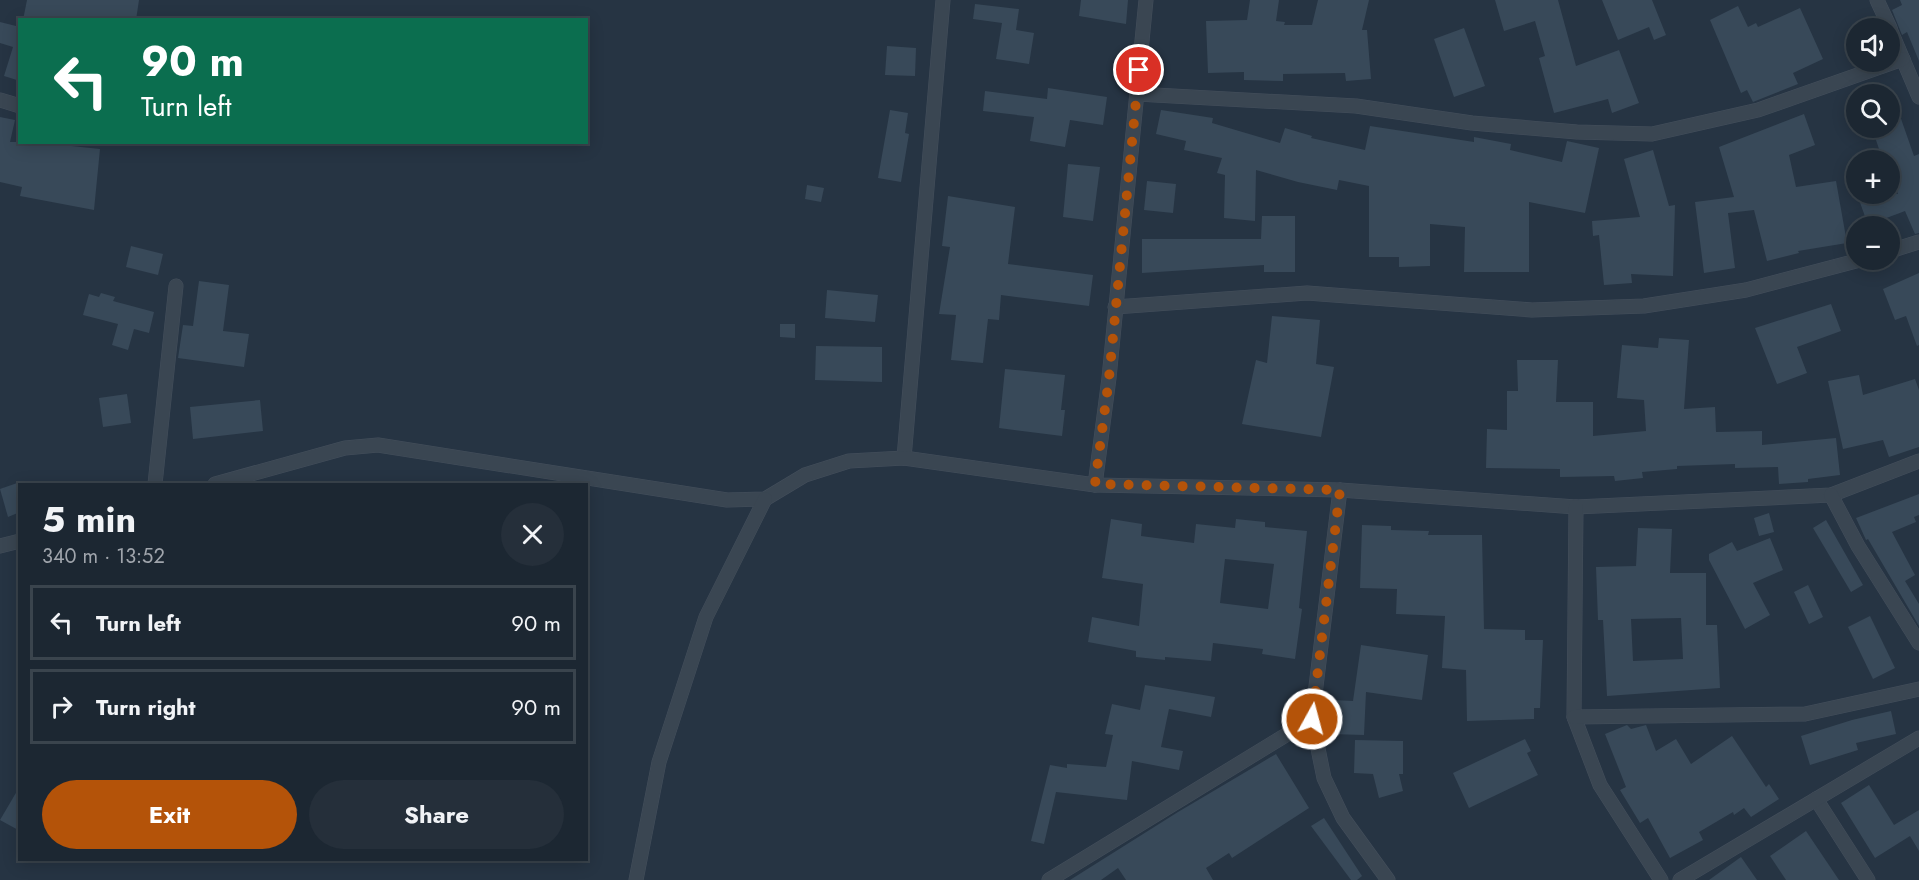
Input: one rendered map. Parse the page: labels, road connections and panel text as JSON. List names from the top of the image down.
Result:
{
  "page": {
    "map_buttons": ["+", "−"],
    "turn": ["90 m", "Turn left"],
    "heading": ["5 min", "340 m · 13:52"],
    "list": [
      {
        "name": "Turn left",
        "value": "90 m"
      },
      {
        "name": "Turn right",
        "value": "90 m"
      }
    ],
    "buttons": ["Exit", "Share"]
  }
}
